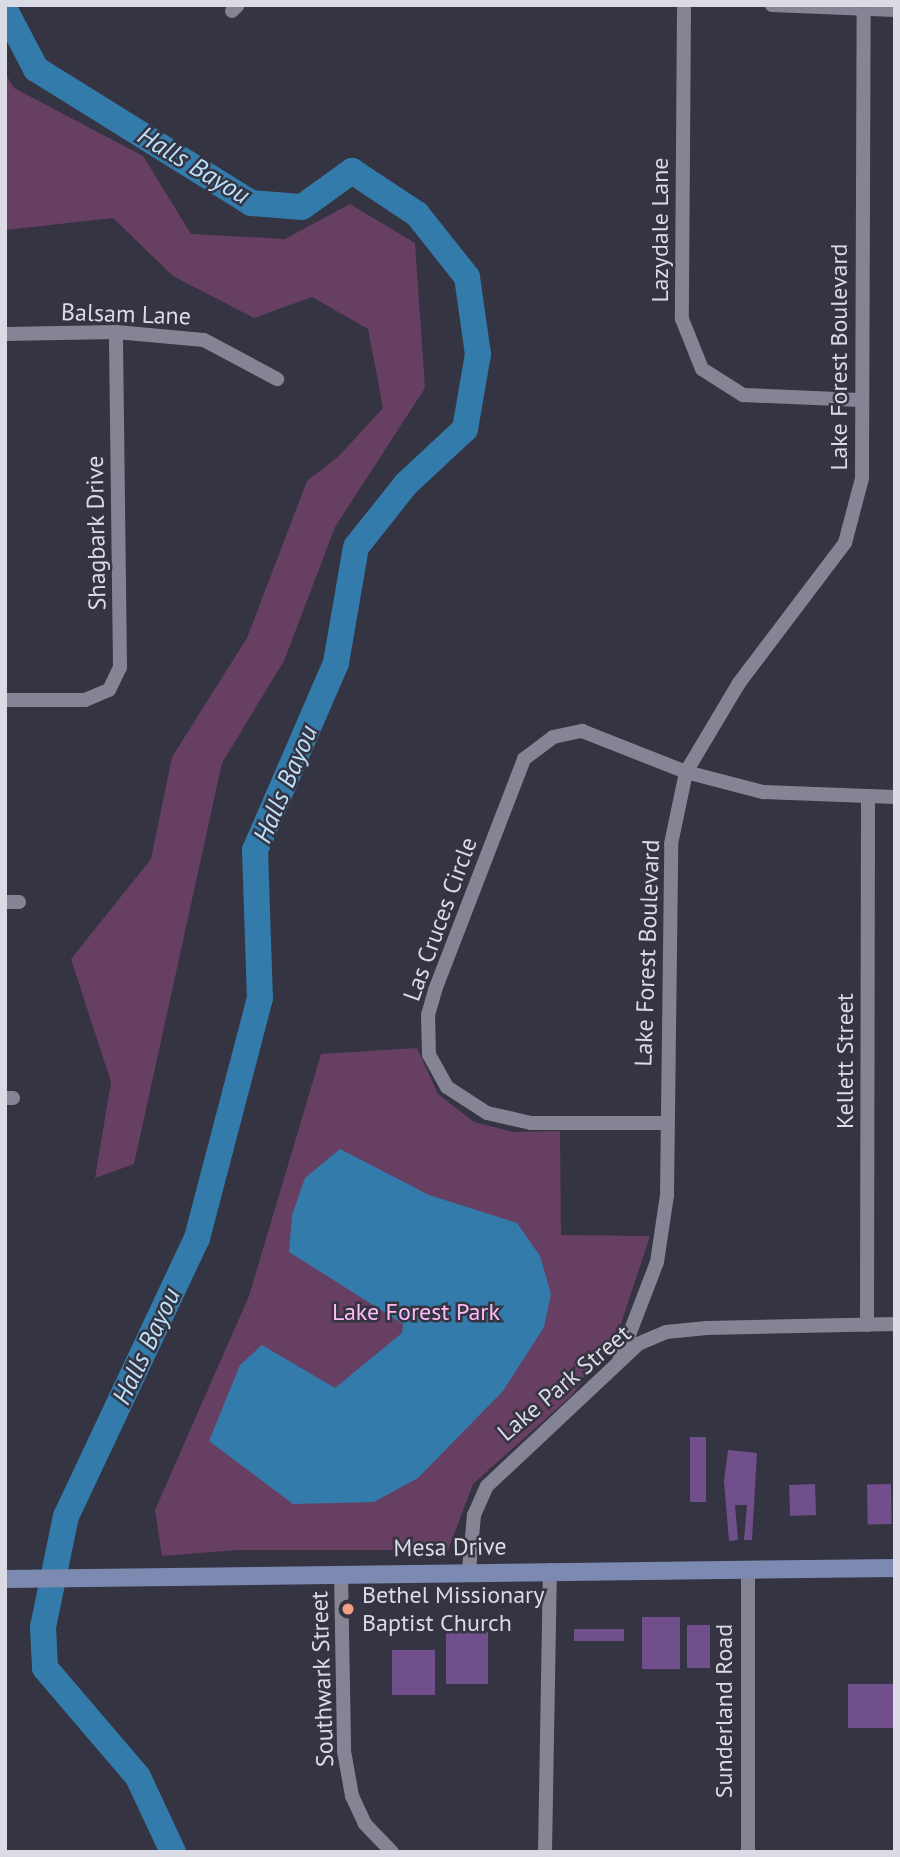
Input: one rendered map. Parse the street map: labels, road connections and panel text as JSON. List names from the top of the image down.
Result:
{
  "streets": {
    "main road": ["Mesa Drive"],
    "street": [
      "Lazydale Lane",
      "Balsam Lane",
      "Lake Forest Boulevard",
      "Shagbark Drive",
      "Las Cruces Circle",
      "Kellett Street",
      "Lake Park Street",
      "Southwark Street",
      "Sunderland Road"
    ]
  },
  "crossings": [
    ["Lazydale Lane", "Lake Forest Boulevard"],
    ["Balsam Lane", "Shagbark Drive"],
    ["Lake Forest Boulevard", "Las Cruces Circle"],
    ["Lake Forest Boulevard", "Lake Park Street"],
    ["Las Cruces Circle", "Kellett Street"],
    ["Kellett Street", "Lake Park Street"],
    ["Lake Park Street", "Mesa Drive"],
    ["Mesa Drive", "Southwark Street"],
    ["Mesa Drive", "Sunderland Road"]
  ],
  "water": ["Halls Bayou"],
  "parks": ["Lake Forest Park"],
  "places": ["Bethel Missionary Baptist Church"]
}
